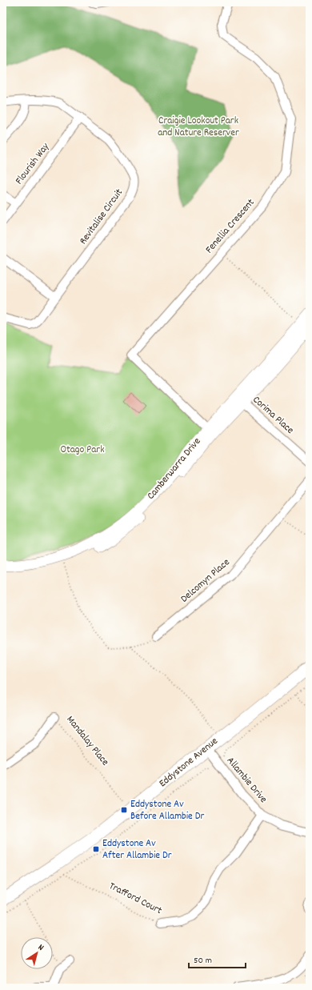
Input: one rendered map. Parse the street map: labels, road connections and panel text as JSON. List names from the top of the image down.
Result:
{
  "streets": {
    "main road": ["Eddystone Avenue"],
    "street": [
      "Flourish Way",
      "Revitalise Circuit",
      "Fenellia Crescent",
      "Corima Place",
      "Camberwarra Drive",
      "Delcomyn Place",
      "Mandalay Place",
      "Allambie Drive",
      "Trafford Court"
    ]
  },
  "crossings": [
    ["Flourish Way", "Revitalise Circuit"],
    ["Fenellia Crescent", "Camberwarra Drive"],
    ["Corima Place", "Camberwarra Drive"],
    ["Eddystone Avenue", "Allambie Drive"],
    ["Allambie Drive", "Trafford Court"]
  ],
  "parks": ["Craigie Lookout Park and Nature Reserver", "Otago Park"],
  "places": {
    "transit": ["Eddystone Av Before Allambie Dr", "Eddystone Av After Allambie Dr"]
  },
  "scale_bar": "50 m",
  "north": "top right"
}
